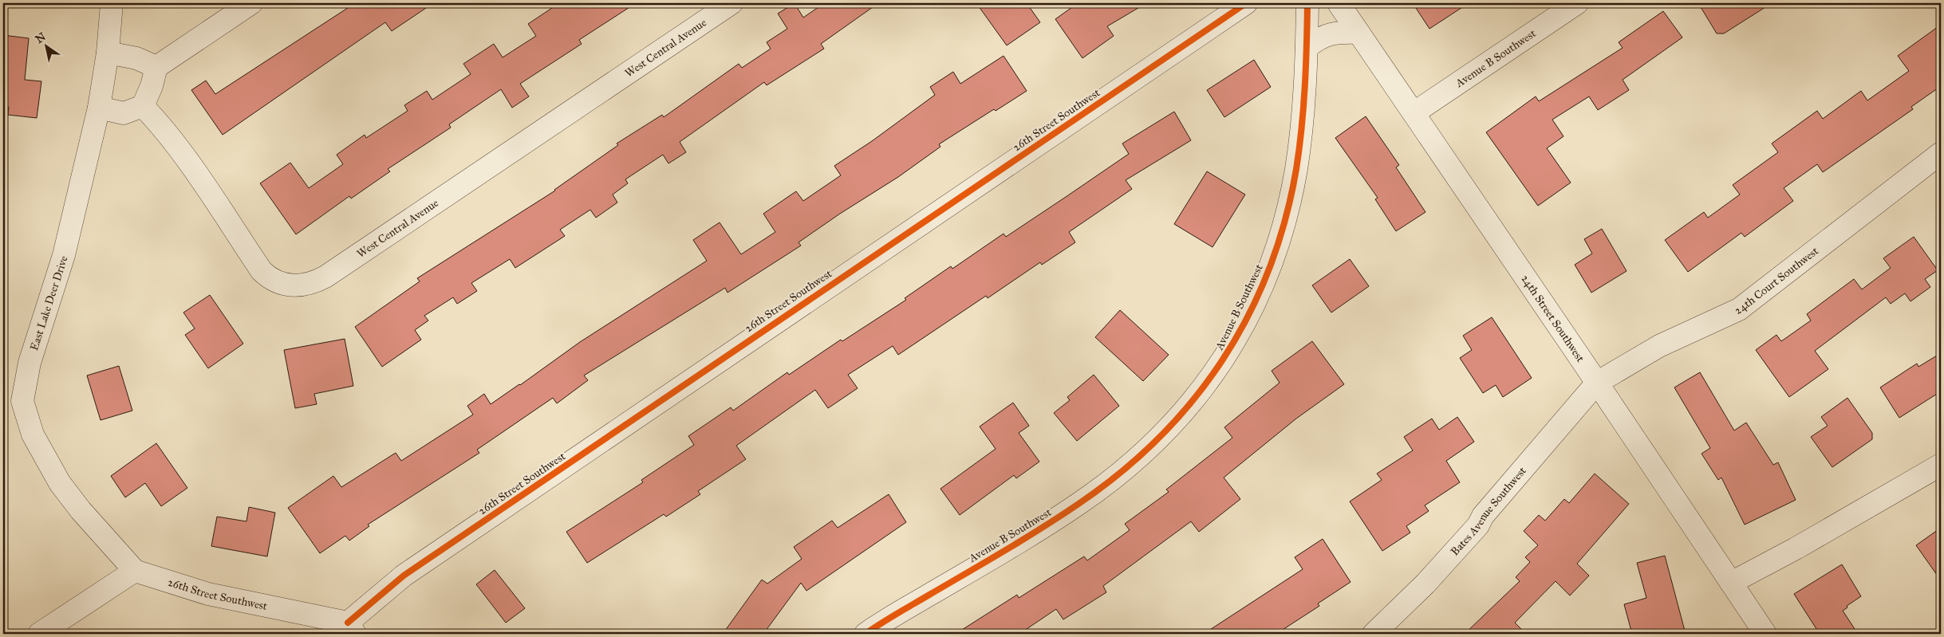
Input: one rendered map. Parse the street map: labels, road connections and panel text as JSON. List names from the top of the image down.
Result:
{
  "streets": {
    "street": [
      "West Central Avenue",
      "Avenue B Southwest",
      "26th Street Southwest",
      "24th Court Southwest",
      "East Lake Deer Drive",
      "24th Street Southwest",
      "Bates Avenue Southwest"
    ]
  },
  "crossings": [
    ["Avenue B Southwest", "24th Street Southwest"],
    ["26th Street Southwest", "East Lake Deer Drive"],
    ["24th Court Southwest", "24th Street Southwest"],
    ["24th Court Southwest", "Bates Avenue Southwest"],
    ["24th Street Southwest", "Bates Avenue Southwest"]
  ],
  "north": "top left"
}
